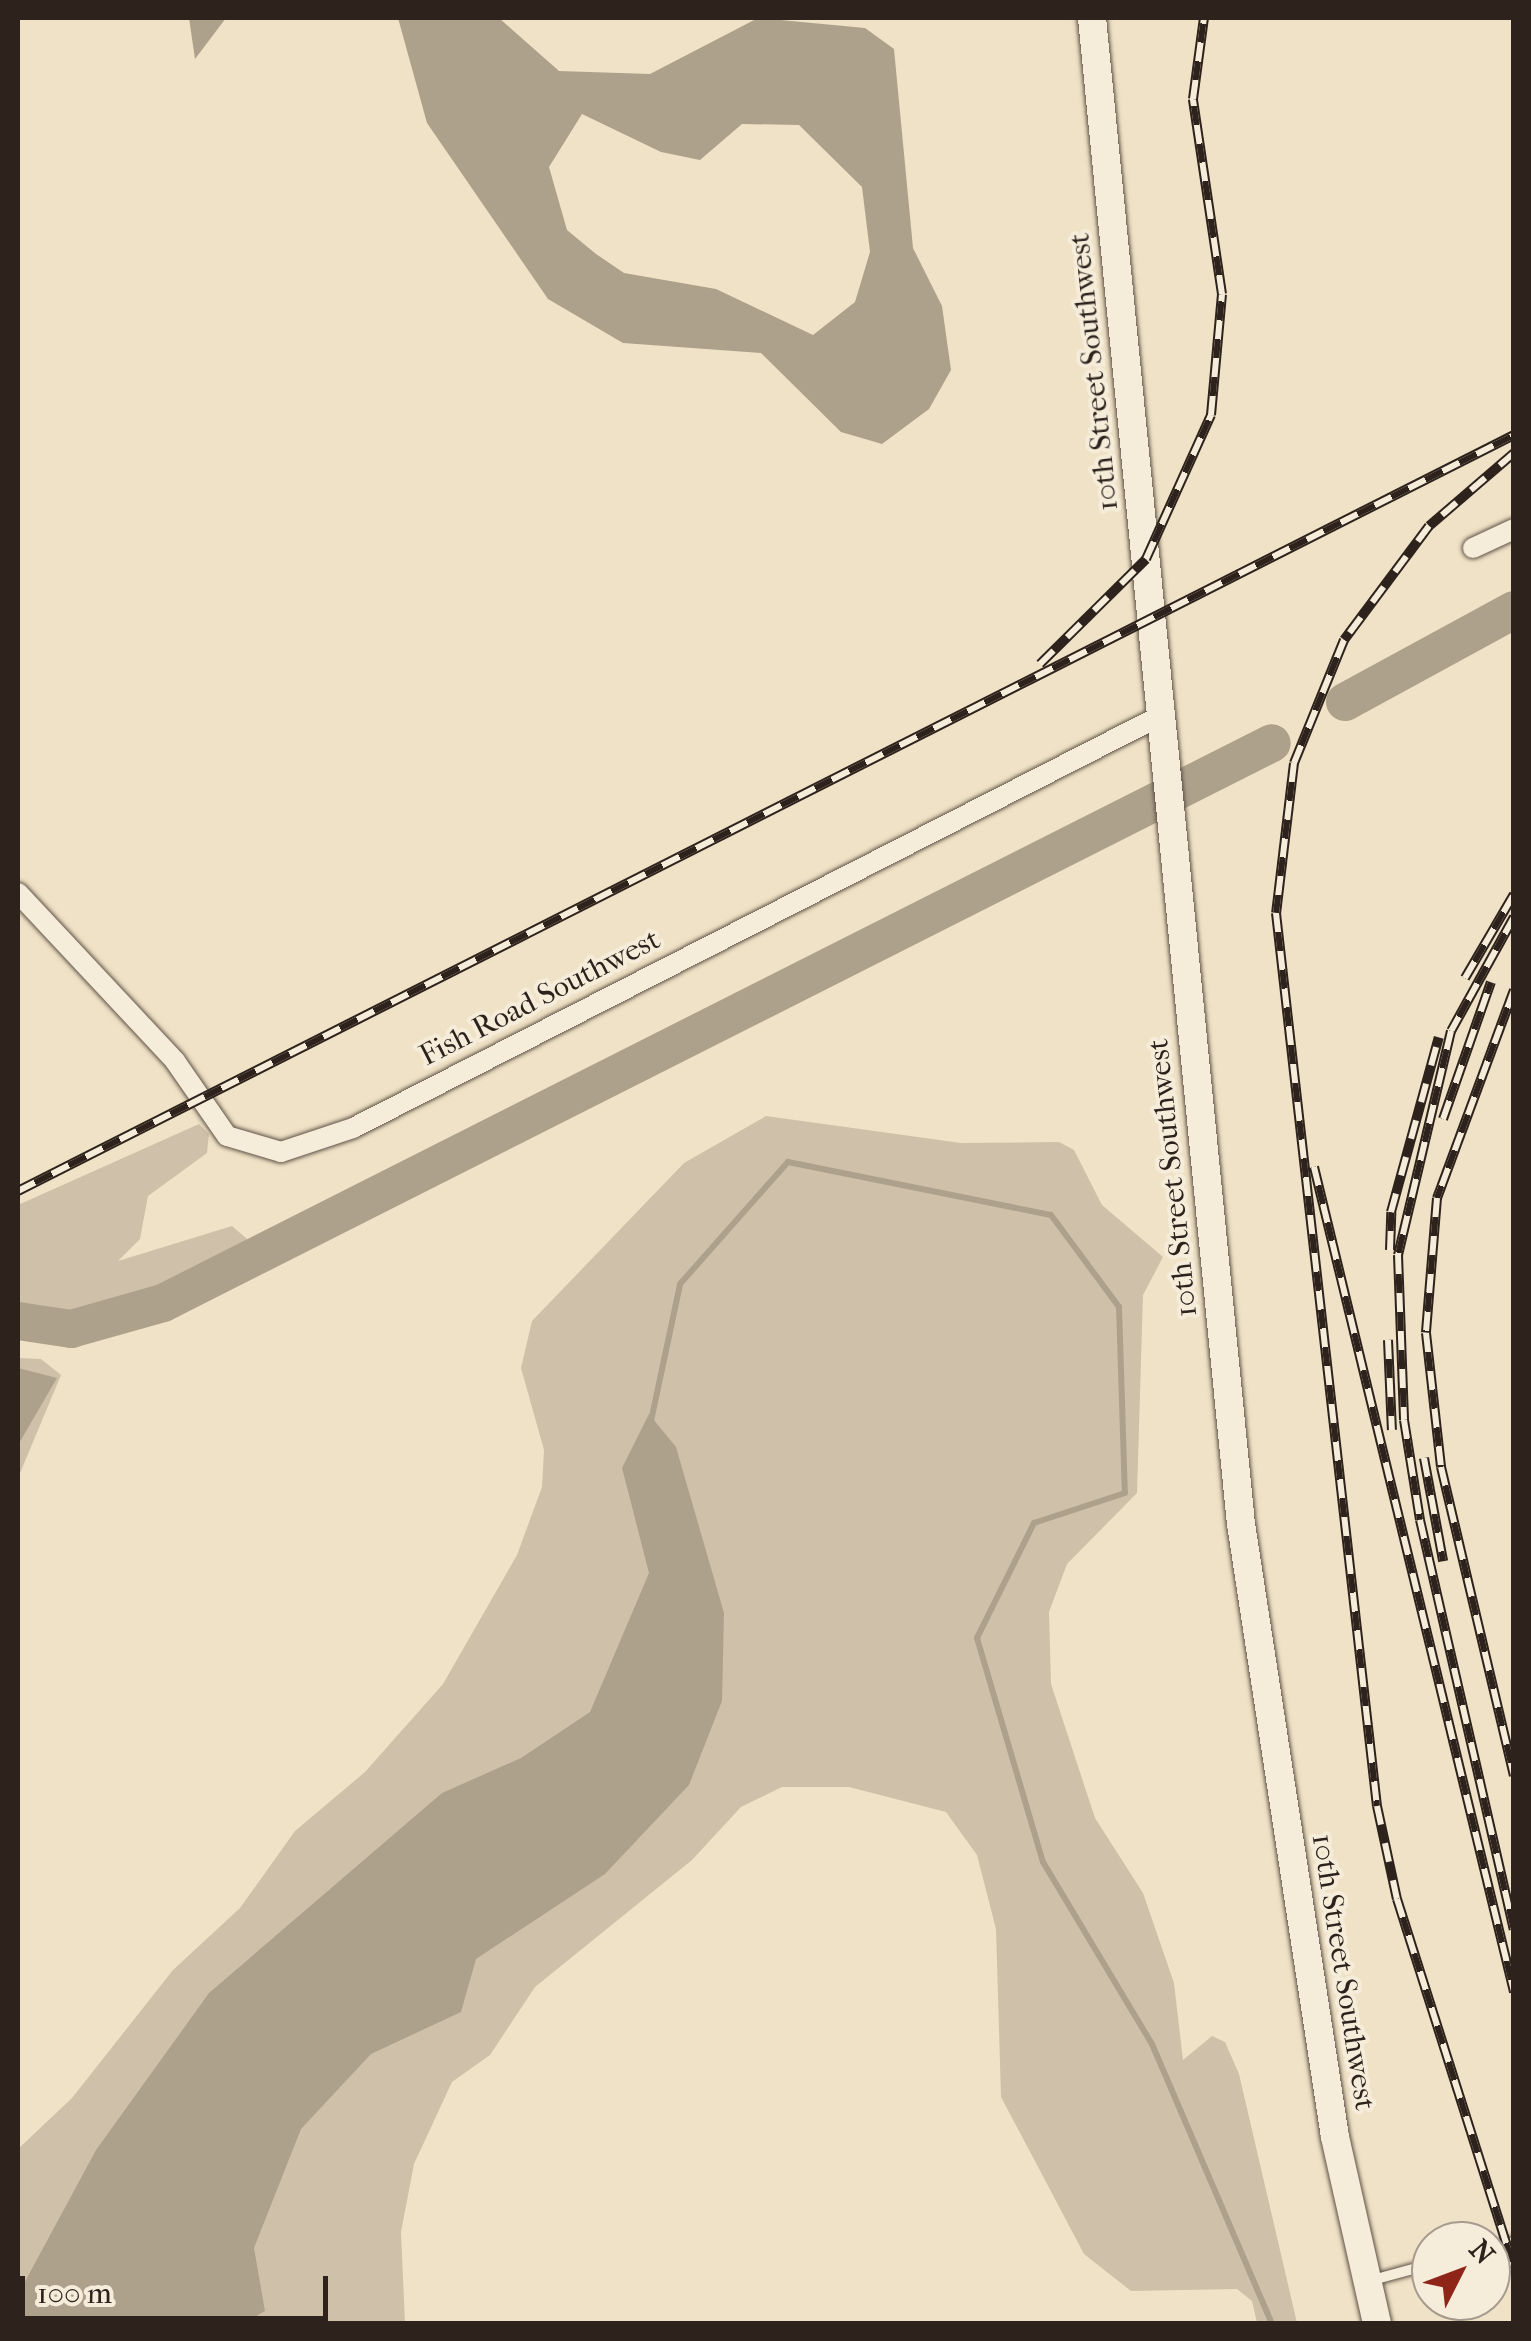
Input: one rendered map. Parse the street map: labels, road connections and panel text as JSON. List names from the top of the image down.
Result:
{
  "streets": {
    "main road": ["10th Street Southwest"],
    "street": ["Fish Road Southwest"]
  },
  "crossings": [
    ["10th Street Southwest", "Fish Road Southwest"]
  ],
  "scale_bar": "100 m",
  "north": "top right"
}
